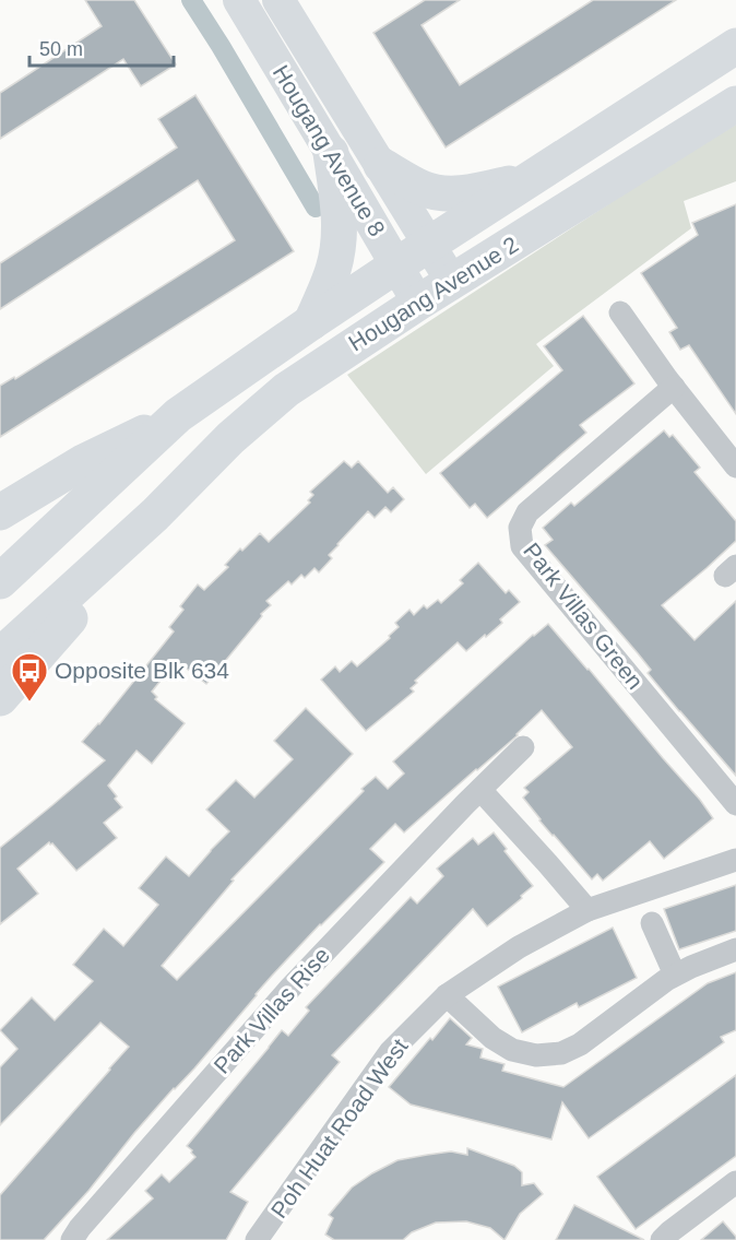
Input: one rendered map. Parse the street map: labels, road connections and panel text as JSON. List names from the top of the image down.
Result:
{
  "streets": {
    "highway": ["Hougang Avenue 2"],
    "main road": ["Hougang Avenue 8"],
    "street": ["Park Villas Green", "Park Villas Rise", "Poh Huat Road West"]
  },
  "crossings": [
    ["Hougang Avenue 8", "Hougang Avenue 2"]
  ],
  "places": {
    "bus stop": ["Opposite Blk 634"]
  },
  "scale_bar": "50 m"
}
